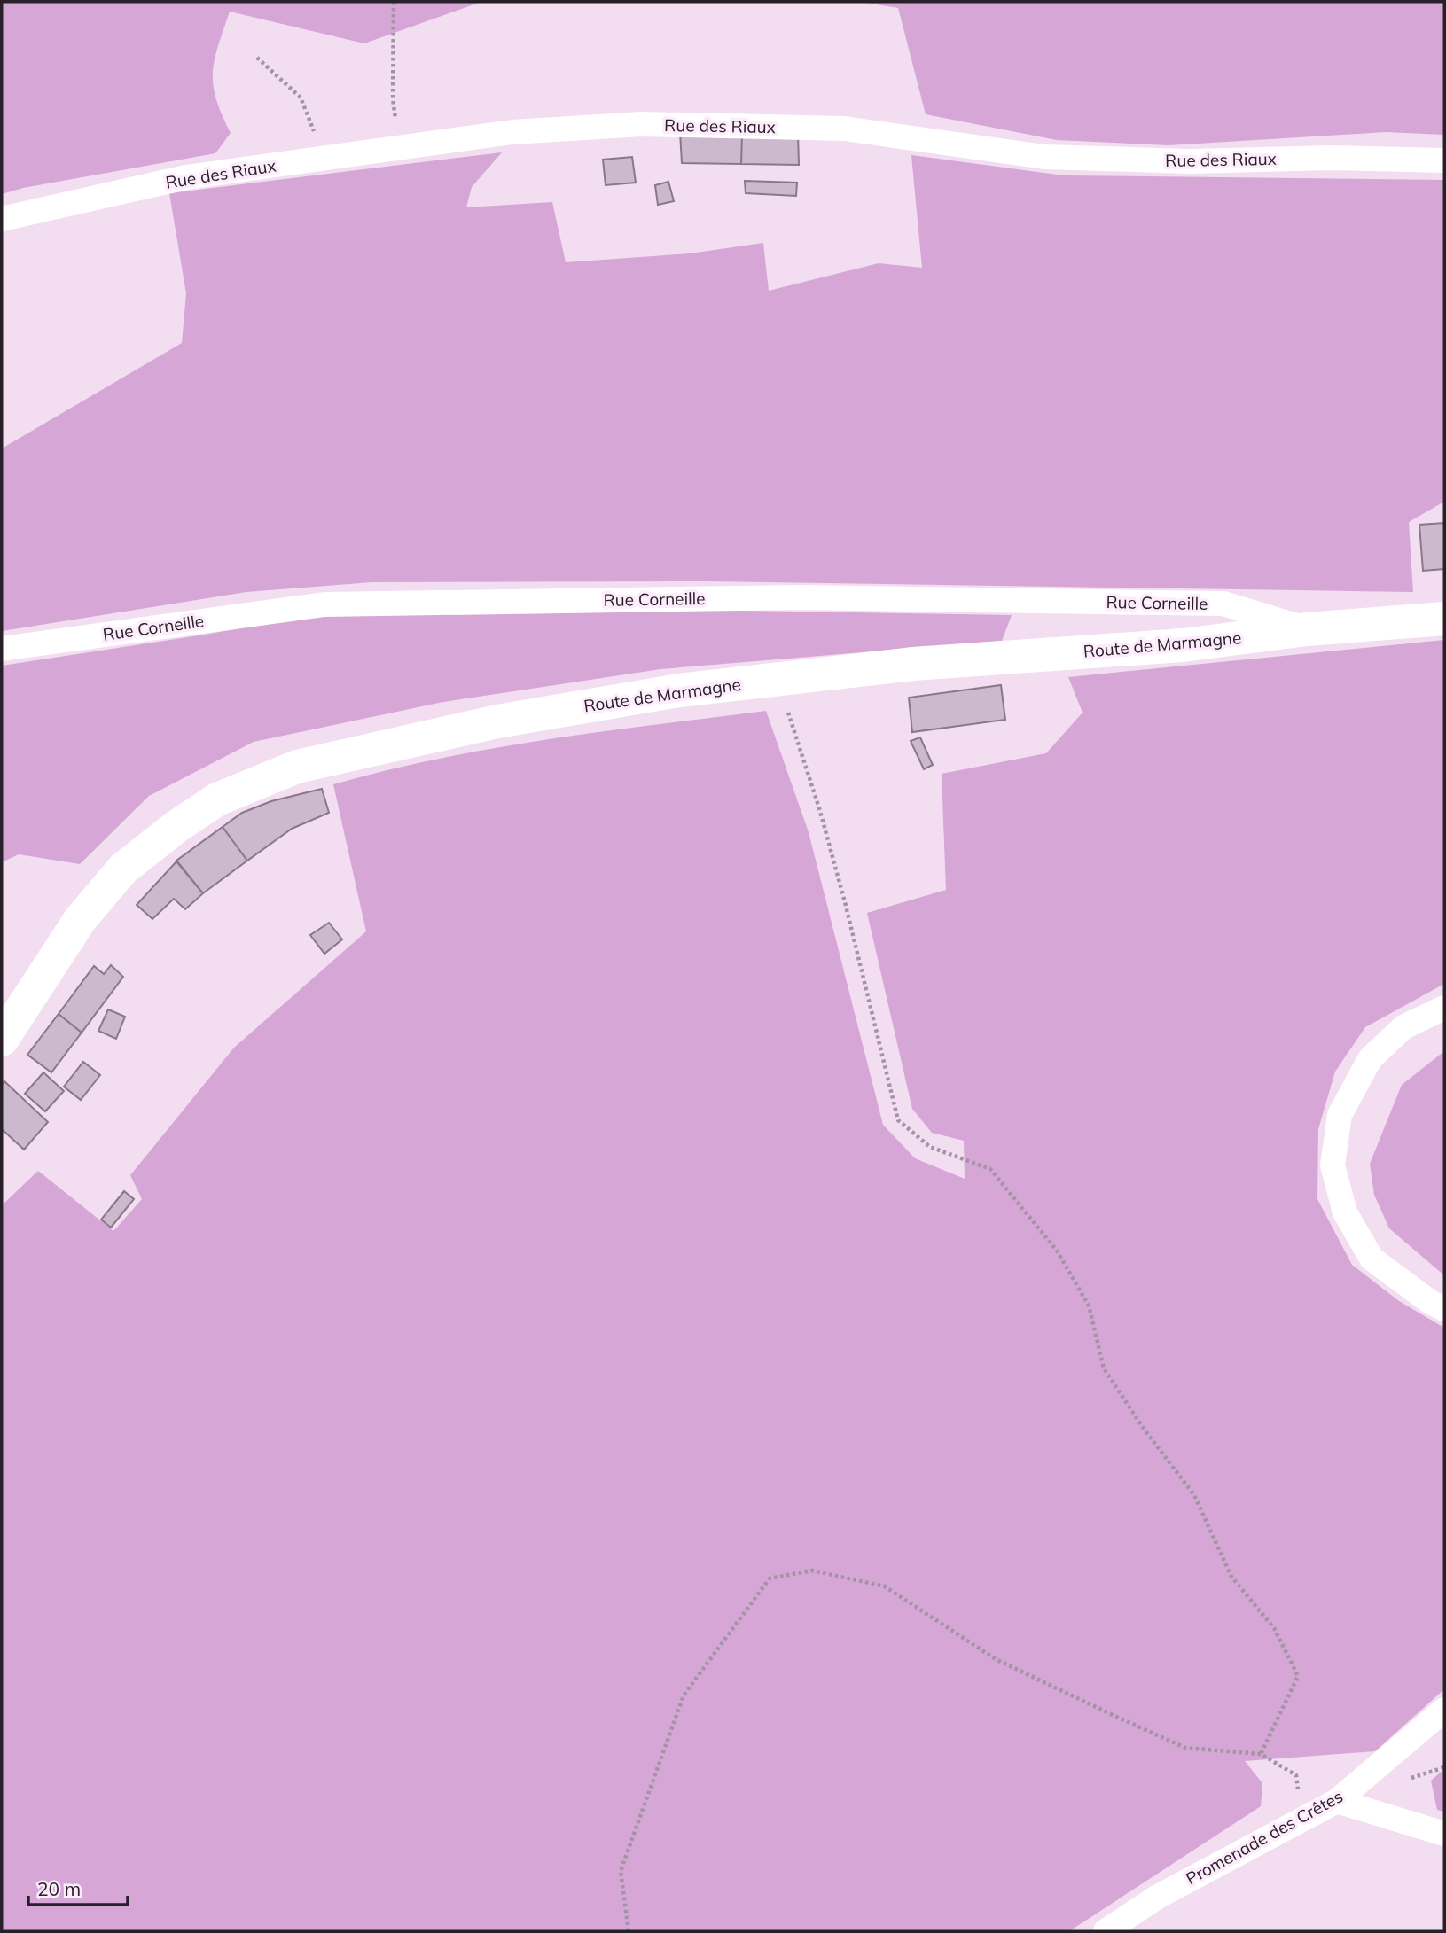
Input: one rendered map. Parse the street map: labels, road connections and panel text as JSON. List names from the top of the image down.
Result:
{
  "streets": {
    "street": [
      "Rue des Riaux",
      "Rue Corneille",
      "Route de Marmagne",
      "Promenade des Crêtes"
    ]
  },
  "crossings": [
    ["Rue Corneille", "Route de Marmagne"]
  ],
  "scale_bar": "20 m"
}
